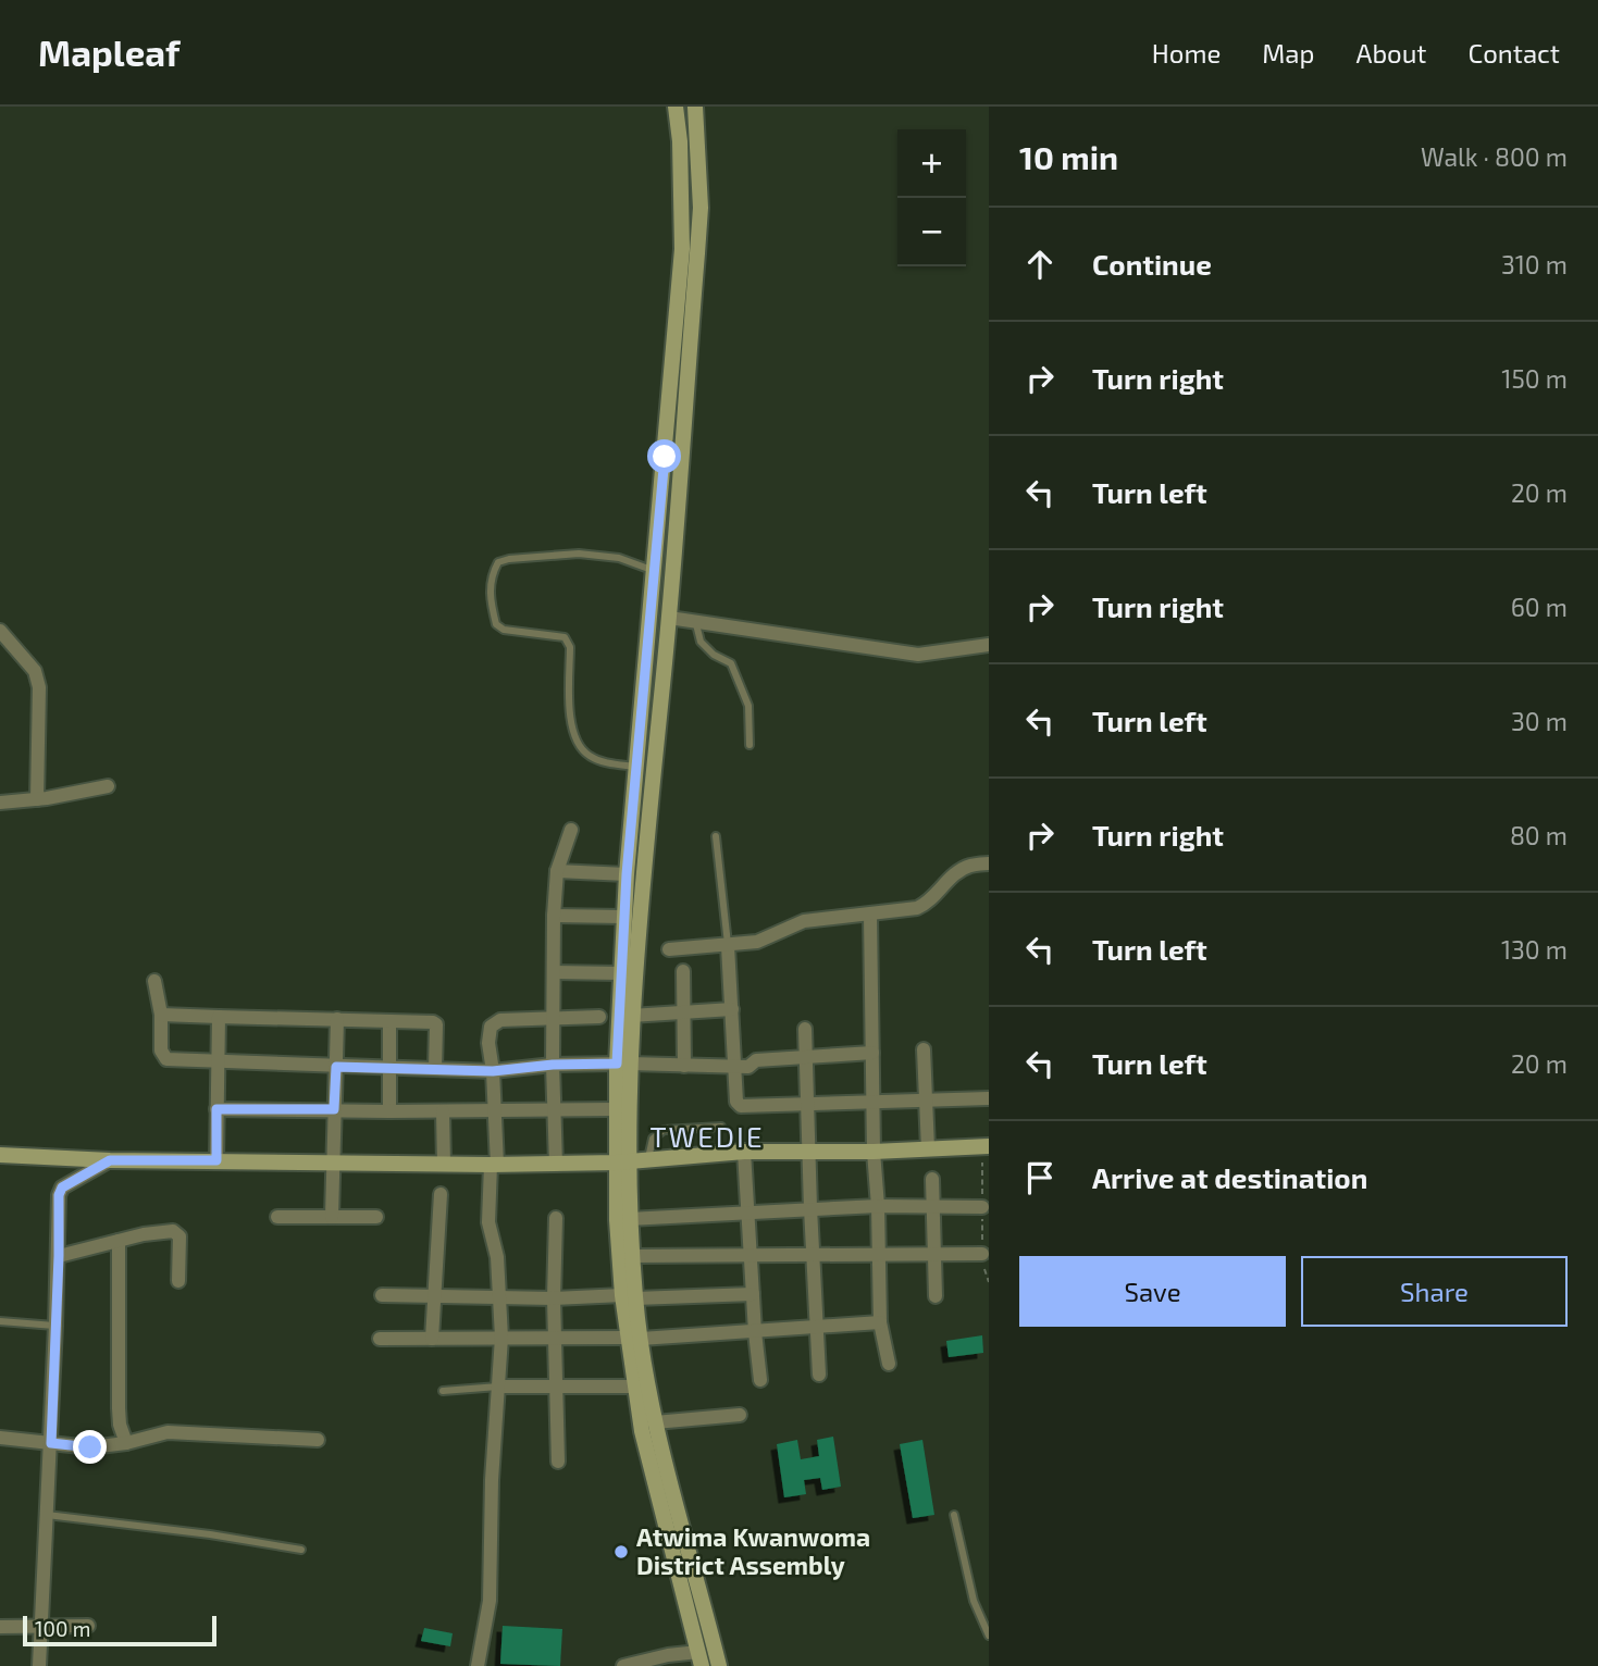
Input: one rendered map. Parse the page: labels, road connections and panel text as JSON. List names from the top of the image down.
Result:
{
  "districts": ["TWEDIE"],
  "places": ["Atwima Kwanwoma District Assembly"],
  "scale_bar": "100 m",
  "page": {
    "header": "Mapleaf",
    "nav": [
      "Home",
      "Map",
      "About",
      "Contact"
    ],
    "heading": ["10 min", "Walk · 800 m"],
    "map_buttons": ["+", "−"],
    "list": [
      ["Continue", "310 m"],
      ["Turn right", "150 m"],
      ["Turn left", "20 m"],
      ["Turn right", "60 m"],
      ["Turn left", "30 m"],
      ["Turn right", "80 m"],
      ["Turn left", "130 m"],
      ["Turn left", "20 m"],
      "Arrive at destination"
    ],
    "buttons": ["Save", "Share"],
    "scale": "100 m"
  }
}
